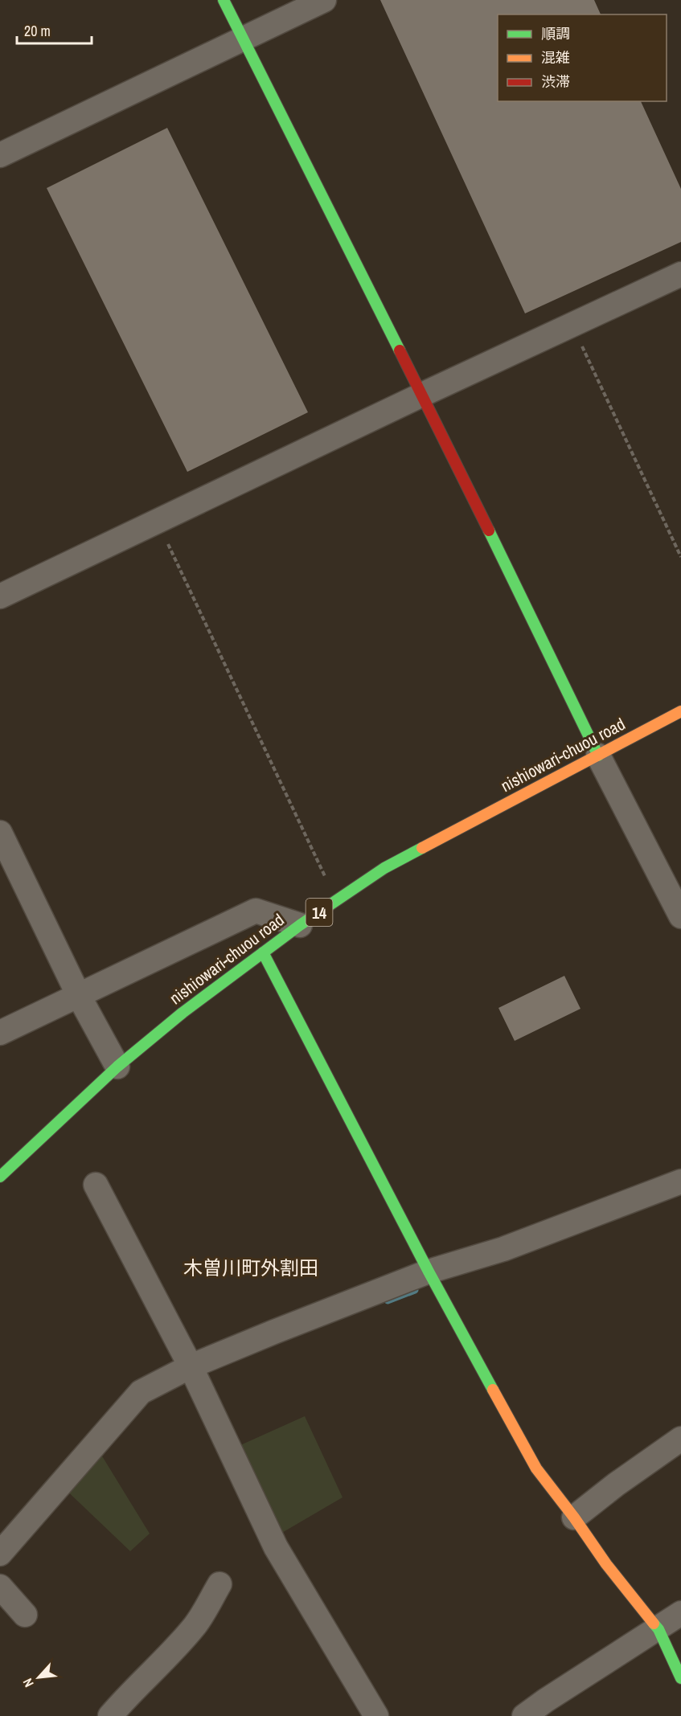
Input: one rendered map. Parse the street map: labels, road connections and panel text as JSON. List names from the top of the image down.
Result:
{
  "streets": {
    "street": ["nishiowari-chuou road", "14"]
  },
  "districts": ["木曽川町外割田"],
  "legend": ["順調", "混雑", "渋滞"],
  "scale_bar": "20 m",
  "north": "bottom left"
}
